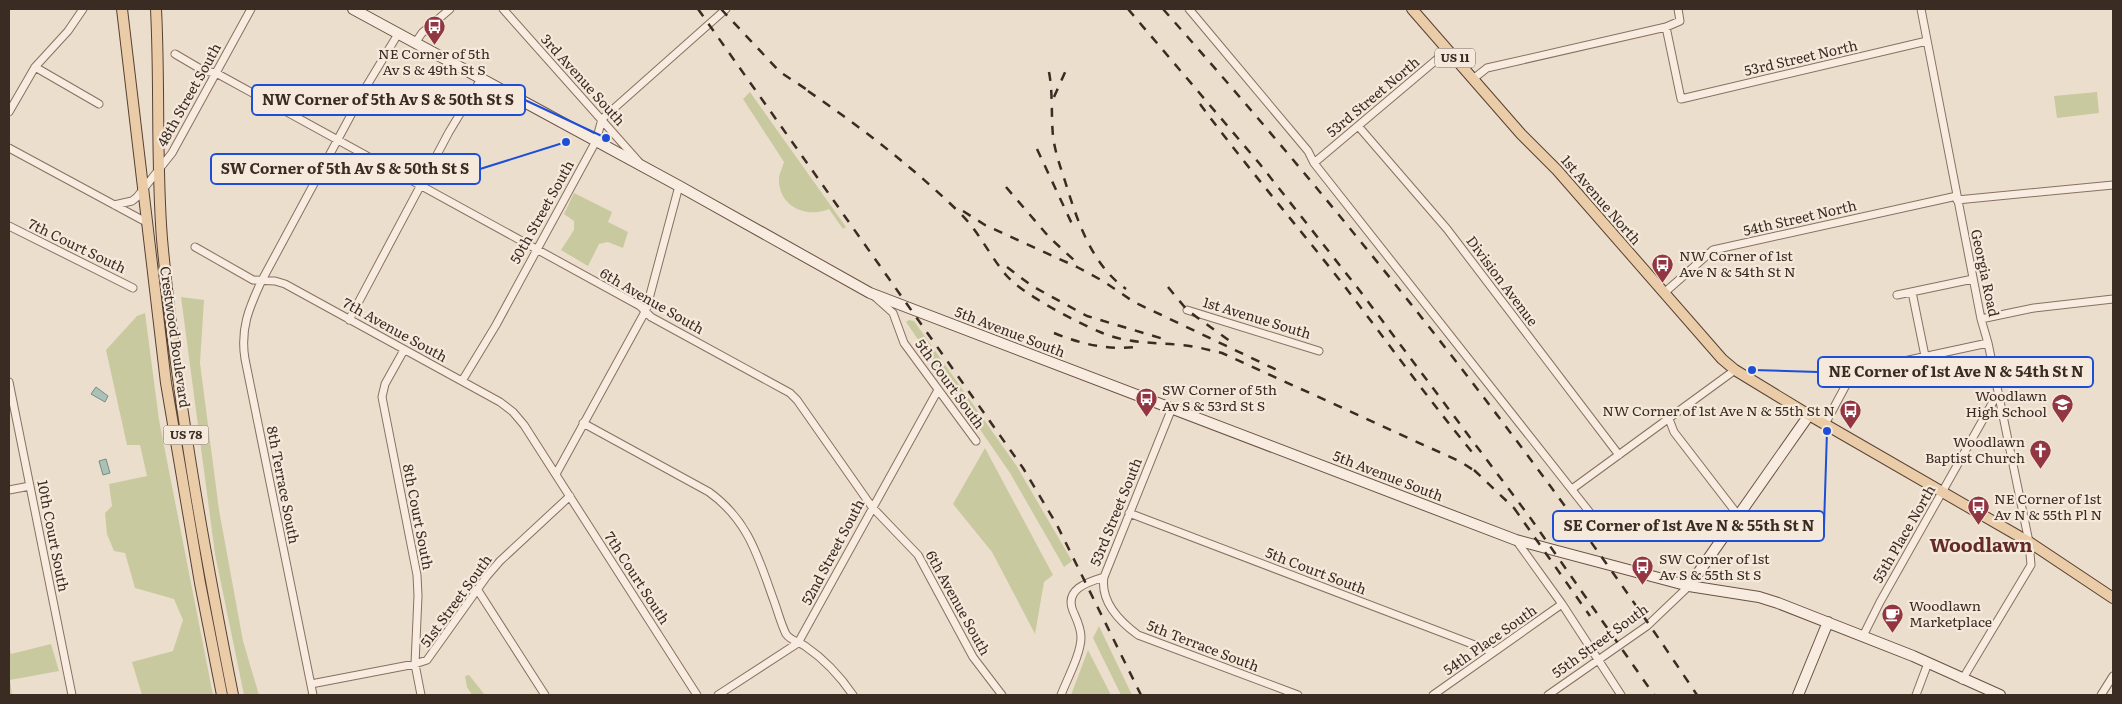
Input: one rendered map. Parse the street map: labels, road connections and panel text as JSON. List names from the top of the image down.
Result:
{
  "streets": {
    "main road": [
      "US 11",
      "1st Avenue North",
      "Crestwood Boulevard",
      "US 78"
    ],
    "street": [
      "53rd Street North",
      "3rd Avenue South",
      "48th Street South",
      "50th Street South",
      "54th Street North",
      "7th Court South",
      "Georgia Road",
      "Division Avenue",
      "6th Avenue South",
      "1st Avenue South",
      "7th Avenue South",
      "5th Avenue South",
      "5th Court South",
      "8th Terrace South",
      "53rd Street South",
      "8th Court South",
      "55th Place North",
      "10th Court South",
      "52nd Street South",
      "51st Street South",
      "54th Place South",
      "55th Street South",
      "5th Terrace South"
    ]
  },
  "crossings": [
    ["53rd Street North", "1st Avenue North"],
    ["53rd Street North", "Georgia Road"],
    ["53rd Street North", "Division Avenue"],
    ["3rd Avenue South", "50th Street South"],
    ["3rd Avenue South", "5th Avenue South"],
    ["48th Street South", "6th Avenue South"],
    ["48th Street South", "Crestwood Boulevard"],
    ["1st Avenue North", "54th Street North"],
    ["1st Avenue North", "Georgia Road"],
    ["1st Avenue North", "55th Place North"],
    ["50th Street South", "6th Avenue South"],
    ["50th Street South", "7th Avenue South"],
    ["50th Street South", "5th Avenue South"],
    ["54th Street North", "Georgia Road"],
    ["7th Court South", "7th Avenue South"],
    ["7th Court South", "51st Street South"],
    ["Georgia Road", "55th Place North"],
    ["6th Avenue South", "8th Terrace South"],
    ["6th Avenue South", "52nd Street South"],
    ["7th Avenue South", "8th Terrace South"],
    ["7th Avenue South", "8th Court South"],
    ["5th Avenue South", "5th Court South"],
    ["5th Avenue South", "8th Terrace South"],
    ["5th Avenue South", "53rd Street South"],
    ["5th Court South", "53rd Street South"],
    ["5th Court South", "52nd Street South"],
    ["5th Court South", "54th Place South"],
    ["8th Terrace South", "51st Street South"],
    ["53rd Street South", "5th Terrace South"],
    ["8th Court South", "51st Street South"]
  ],
  "districts": ["Woodlawn"],
  "places": {
    "bus stop": [
      "NE Corner of 5th Av S & 49th St S",
      "NW Corner of 1st Ave N & 54th St N",
      "SW Corner of 5th Av S & 53rd St S",
      "NW Corner of 1st Ave N & 55th St N",
      "NE Corner of 1st Av N & 55th Pl N",
      "SW Corner of 1st Av S & 55th St S"
    ],
    "other": [
      "NW Corner of 5th Av S & 50th St S",
      "SW Corner of 5th Av S & 50th St S",
      "NE Corner of 1st Ave N & 54th St N",
      "SE Corner of 1st Ave N & 55th St N"
    ],
    "school or university": ["Woodlawn High School"],
    "church": ["Woodlawn Baptist Church"],
    "cafe": ["Woodlawn Marketplace"]
  }
}
